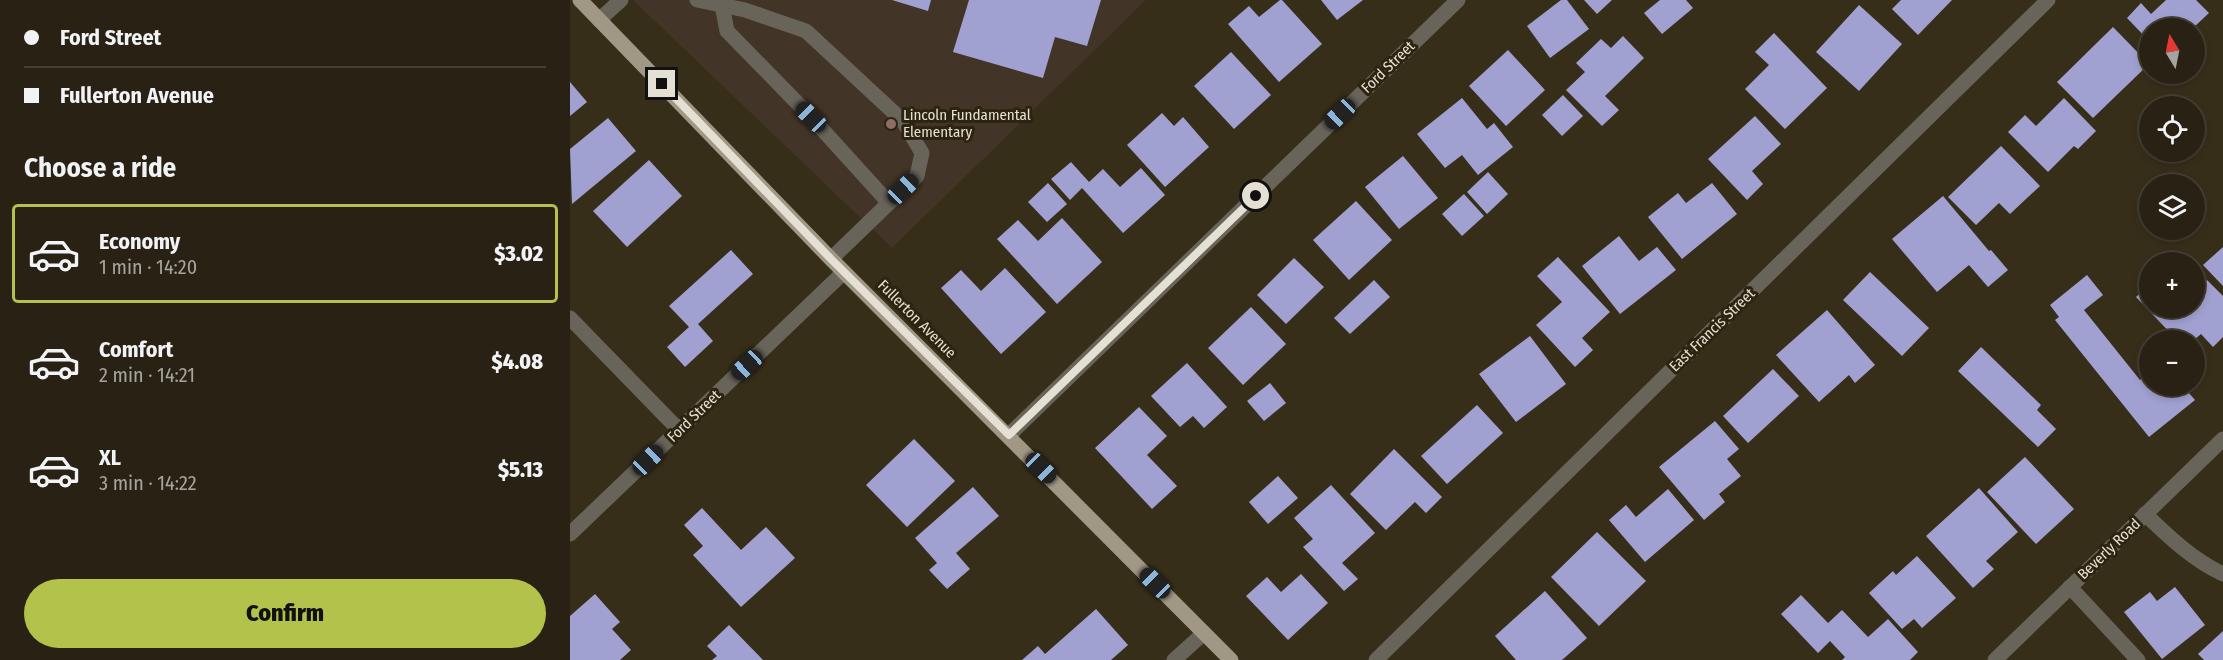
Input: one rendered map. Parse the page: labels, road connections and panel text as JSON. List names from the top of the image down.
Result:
{
  "streets": {
    "main road": ["Fullerton Avenue"],
    "street": ["Ford Street", "East Francis Street", "Beverly Road"]
  },
  "crossings": [
    ["Ford Street", "Fullerton Avenue"]
  ],
  "places": ["Lincoln Fundamental Elementary"],
  "north": "top",
  "page": {
    "banner": ["Ford Street", "Fullerton Avenue"],
    "map_buttons": ["+", "−"],
    "heading": "Choose a ride",
    "list": [
      {
        "name": "Economy",
        "note": "1 min · 14:20",
        "value": "$3.02"
      },
      {
        "name": "Comfort",
        "note": "2 min · 14:21",
        "value": "$4.08"
      },
      {
        "name": "XL",
        "note": "3 min · 14:22",
        "value": "$5.13"
      }
    ],
    "buttons": "Confirm"
  }
}
